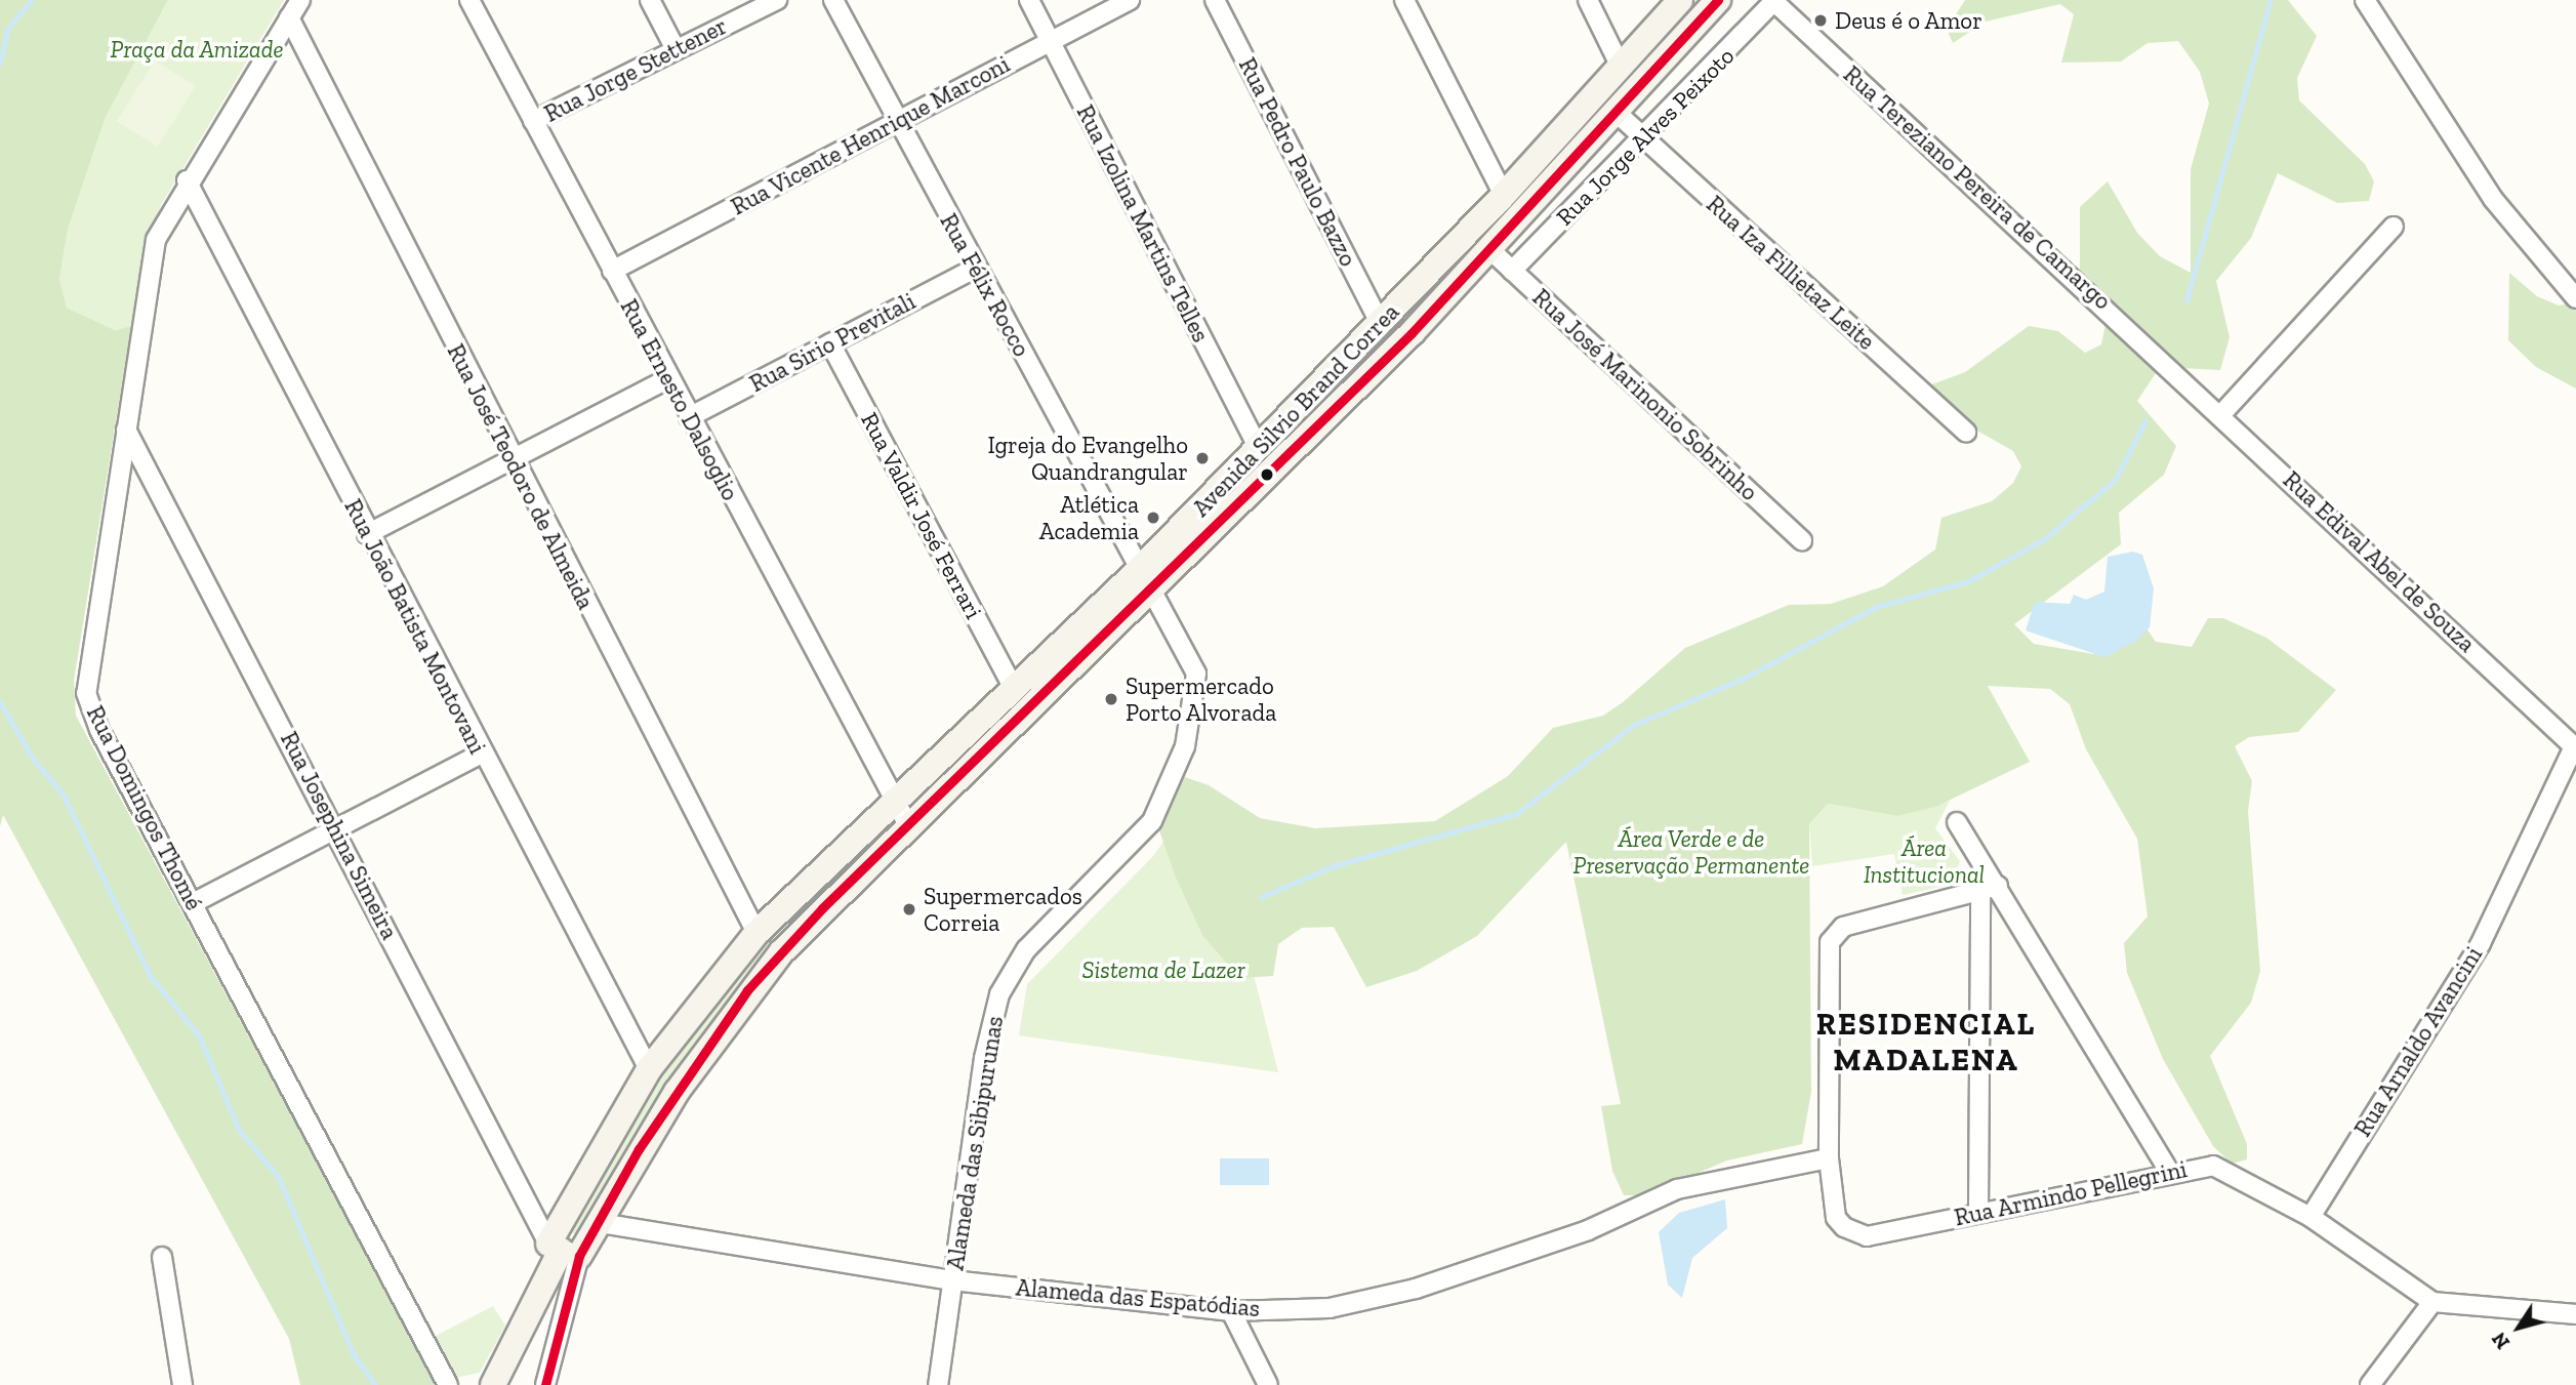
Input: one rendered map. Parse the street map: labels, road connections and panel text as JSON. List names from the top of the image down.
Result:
{
  "streets": {
    "main road": ["Avenida Silvio Brand Correa"],
    "street": [
      "Rua Jorge Stettener",
      "Rua Vicente Henrique Marconi",
      "Rua Jorge Alves Peixoto",
      "Rua Pedro Paulo Bazzo",
      "Rua Tereziano Pereira de Camargo",
      "Rua Izolina Martins Telles",
      "Rua Iza Fillietaz Leite",
      "Rua Félix Rocco",
      "Rua Sirio Previtali",
      "Rua José Marinonio Sobrinho",
      "Rua Ernesto Dalsoglio",
      "Rua José Teodoro de Almeida",
      "Rua Valdir José Ferrari",
      "Rua Edival Abel de Souza",
      "Rua João Batista Montovani",
      "Rua Domingos Thomé",
      "Rua Josephina Simeira",
      "Rua Arnaldo Avancini",
      "Alameda das Sibipurunas",
      "Rua Armindo Pellegrini",
      "Alameda das Espatódias"
    ]
  },
  "crossings": [
    ["Rua Jorge Stettener", "Rua Ernesto Dalsoglio"],
    ["Rua Vicente Henrique Marconi", "Rua Izolina Martins Telles"],
    ["Rua Vicente Henrique Marconi", "Rua Félix Rocco"],
    ["Rua Vicente Henrique Marconi", "Rua Ernesto Dalsoglio"],
    ["Rua Jorge Alves Peixoto", "Rua Tereziano Pereira de Camargo"],
    ["Rua Jorge Alves Peixoto", "Rua Iza Fillietaz Leite"],
    ["Rua Jorge Alves Peixoto", "Rua José Marinonio Sobrinho"],
    ["Rua Pedro Paulo Bazzo", "Avenida Silvio Brand Correa"],
    ["Rua Tereziano Pereira de Camargo", "Rua Edival Abel de Souza"],
    ["Rua Izolina Martins Telles", "Avenida Silvio Brand Correa"],
    ["Rua Iza Fillietaz Leite", "Avenida Silvio Brand Correa"],
    ["Rua Félix Rocco", "Rua Sirio Previtali"],
    ["Rua Félix Rocco", "Avenida Silvio Brand Correa"],
    ["Rua Félix Rocco", "Alameda das Sibipurunas"],
    ["Rua Sirio Previtali", "Rua Ernesto Dalsoglio"],
    ["Rua Sirio Previtali", "Rua Valdir José Ferrari"],
    ["Rua José Marinonio Sobrinho", "Avenida Silvio Brand Correa"],
    ["Rua Ernesto Dalsoglio", "Avenida Silvio Brand Correa"],
    ["Avenida Silvio Brand Correa", "Rua José Teodoro de Almeida"],
    ["Avenida Silvio Brand Correa", "Rua Valdir José Ferrari"],
    ["Avenida Silvio Brand Correa", "Rua João Batista Montovani"],
    ["Avenida Silvio Brand Correa", "Rua Josephina Simeira"],
    ["Avenida Silvio Brand Correa", "Alameda das Sibipurunas"],
    ["Avenida Silvio Brand Correa", "Alameda das Espatódias"],
    ["Rua José Teodoro de Almeida", "Rua Domingos Thomé"],
    ["Rua Edival Abel de Souza", "Rua Arnaldo Avancini"],
    ["Rua João Batista Montovani", "Rua Domingos Thomé"],
    ["Rua Domingos Thomé", "Rua Josephina Simeira"],
    ["Rua Arnaldo Avancini", "Rua Armindo Pellegrini"],
    ["Alameda das Sibipurunas", "Alameda das Espatódias"],
    ["Rua Armindo Pellegrini", "Alameda das Espatódias"]
  ],
  "districts": ["RESIDENCIAL MADALENA"],
  "parks": [
    "Praça da Amizade",
    "Área Verde e de Preservação Permanente",
    "Área Institucional",
    "Sistema de Lazer"
  ],
  "places": [
    "Deus é o Amor",
    "Igreja do Evangelho Quandrangular",
    "Atlética Academia",
    "Supermercado Porto Alvorada",
    "Supermercados Correia"
  ],
  "north": "bottom left"
}
